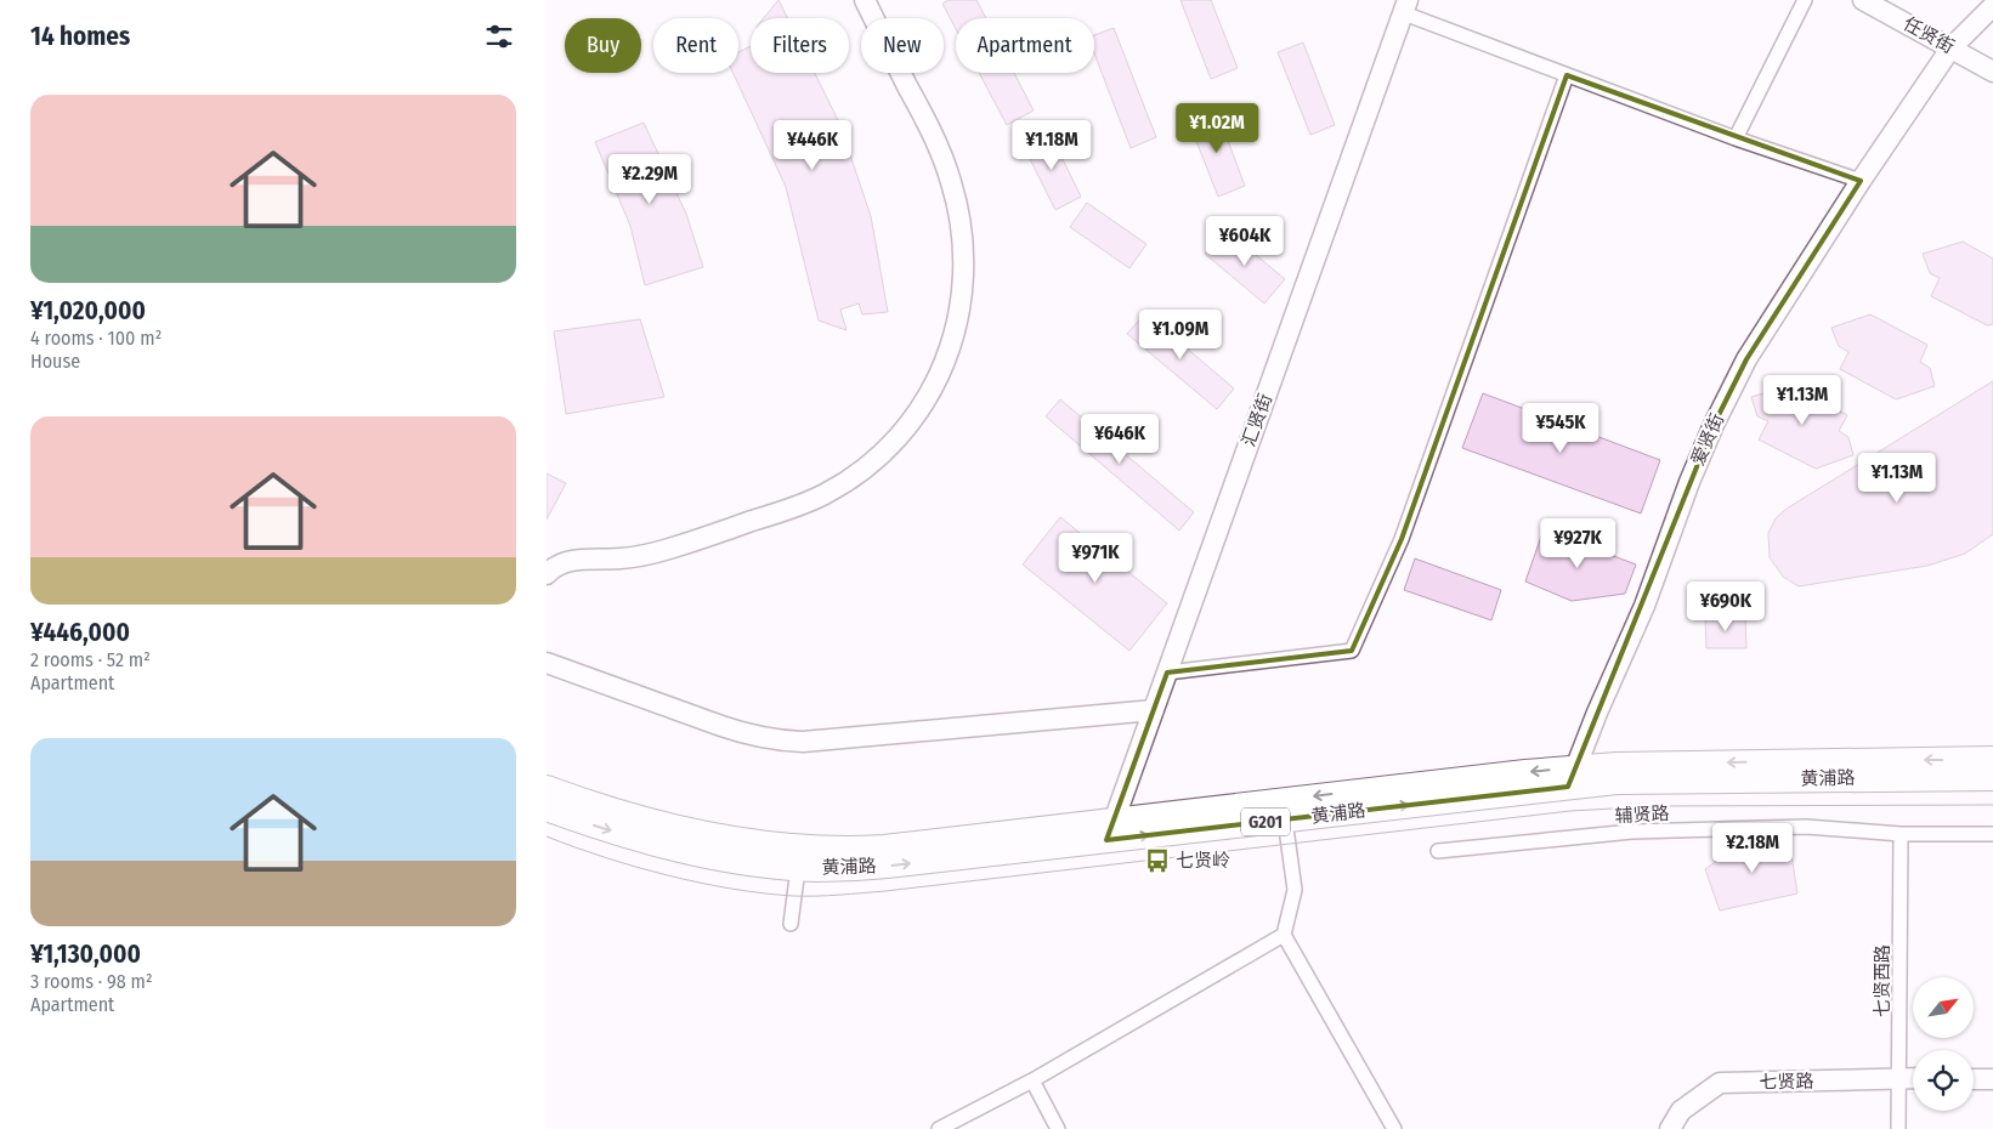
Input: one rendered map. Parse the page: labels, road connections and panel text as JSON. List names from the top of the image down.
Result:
{
  "streets": {
    "highway": ["黄浦路", "G201"],
    "street": [
      "任贤街",
      "汇贤街",
      "爱贤街",
      "辅贤路",
      "七贤西路",
      "七贤路"
    ]
  },
  "crossings": [
    ["任贤街", "爱贤街"],
    ["汇贤街", "黄浦路"],
    ["爱贤街", "黄浦路"],
    ["辅贤路", "七贤西路"],
    ["七贤西路", "七贤路"]
  ],
  "places": {
    "bus stop": ["七贤岭"]
  },
  "north": "top right",
  "page": {
    "heading": "14 homes",
    "chip": [
      "Buy",
      "Rent",
      "Filters",
      "New",
      "Apartment"
    ],
    "list": [
      {
        "name": "¥1,020,000",
        "note": "4 rooms · 100 m² · House"
      },
      {
        "name": "¥446,000",
        "note": "2 rooms · 52 m² · Apartment"
      },
      {
        "name": "¥1,130,000",
        "note": "3 rooms · 98 m² · Apartment"
      }
    ],
    "price": [
      "¥1.02M",
      "¥446K",
      "¥1.18M",
      "¥2.29M",
      "¥604K",
      "¥1.09M",
      "¥1.13M",
      "¥545K",
      "¥646K",
      "¥1.13M",
      "¥927K",
      "¥971K",
      "¥690K",
      "¥2.18M"
    ]
  }
}
